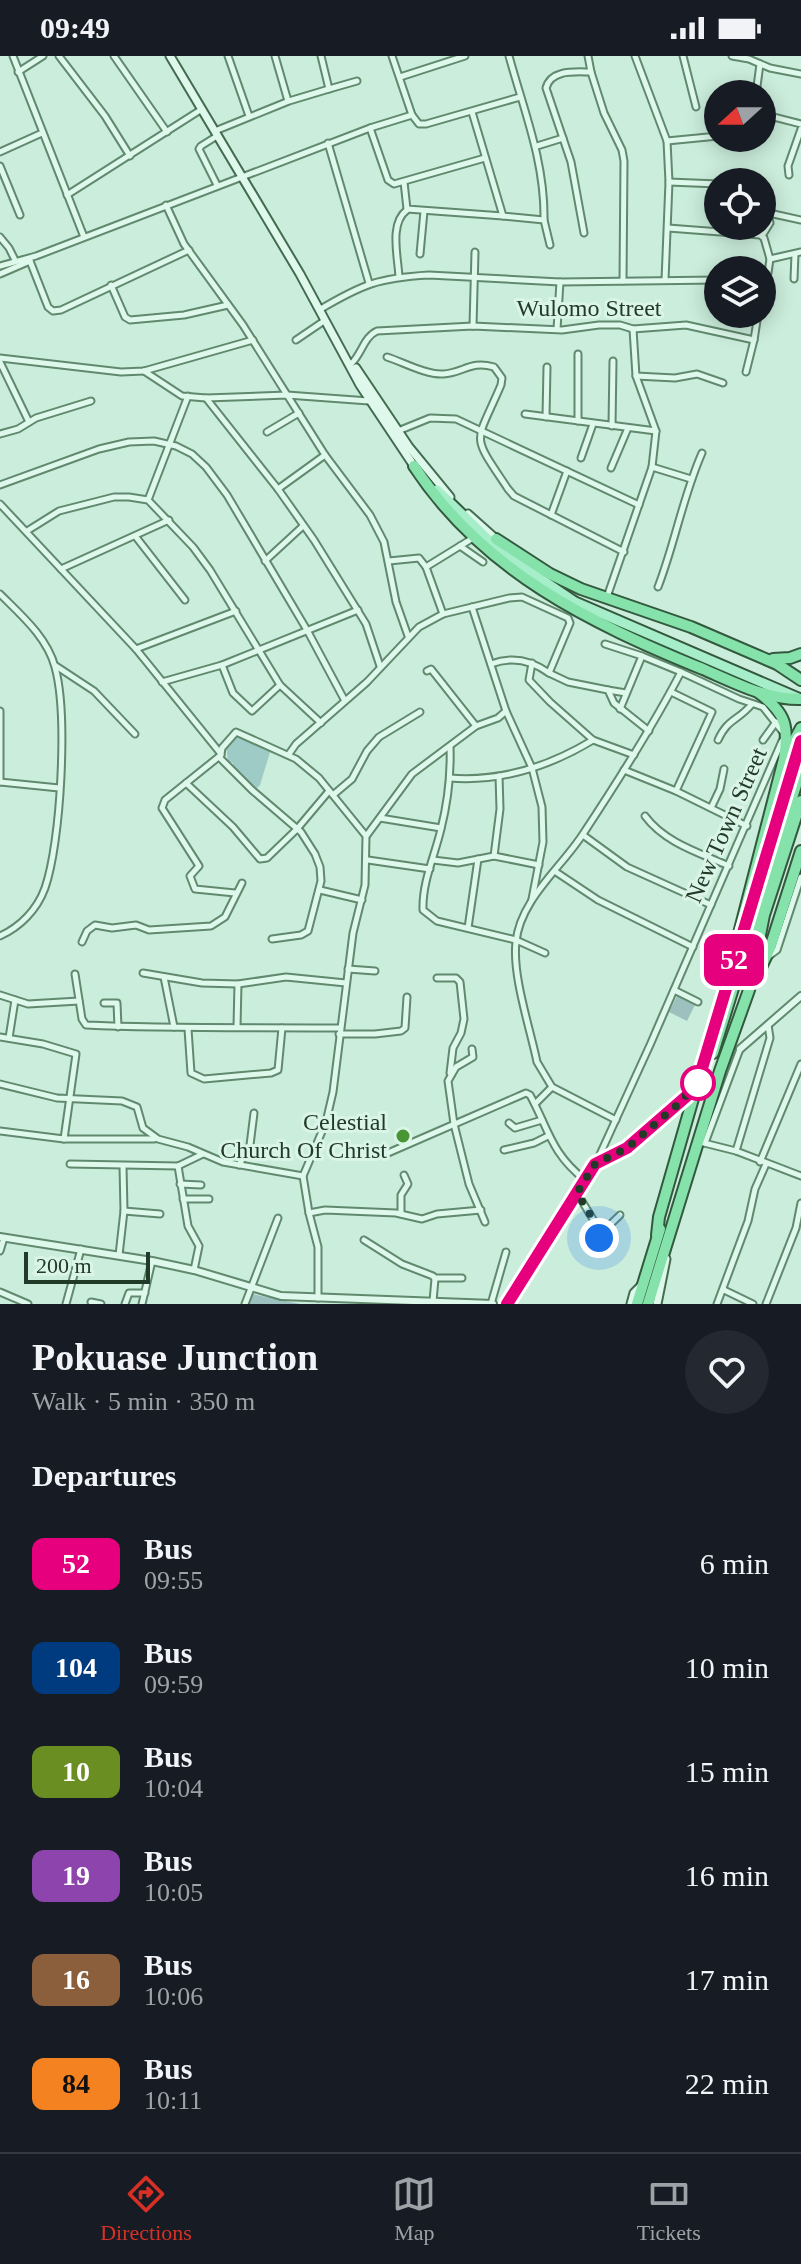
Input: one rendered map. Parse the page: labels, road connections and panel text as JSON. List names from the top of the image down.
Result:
{
  "streets": {
    "street": ["Wulomo Street", "New Town Street"]
  },
  "places": ["Celestial Church Of Christ"],
  "lines": ["bus line 52"],
  "scale_bar": "200 m",
  "north": "left",
  "page": {
    "status": "09:49",
    "on_map": "52",
    "scale": "200 m",
    "heading": [
      ["Pokuase Junction", "Walk · 5 min · 350 m"],
      "Departures"
    ],
    "list": [
      {
        "mark": "52",
        "name": "Bus",
        "note": "09:55",
        "value": "6 min"
      },
      {
        "mark": "104",
        "name": "Bus",
        "note": "09:59",
        "value": "10 min"
      },
      {
        "mark": "10",
        "name": "Bus",
        "note": "10:04",
        "value": "15 min"
      },
      {
        "mark": "19",
        "name": "Bus",
        "note": "10:05",
        "value": "16 min"
      },
      {
        "mark": "16",
        "name": "Bus",
        "note": "10:06",
        "value": "17 min"
      },
      {
        "mark": "84",
        "name": "Bus",
        "note": "10:11",
        "value": "22 min"
      }
    ],
    "tabs": ["Directions", "Map", "Tickets"]
  }
}
